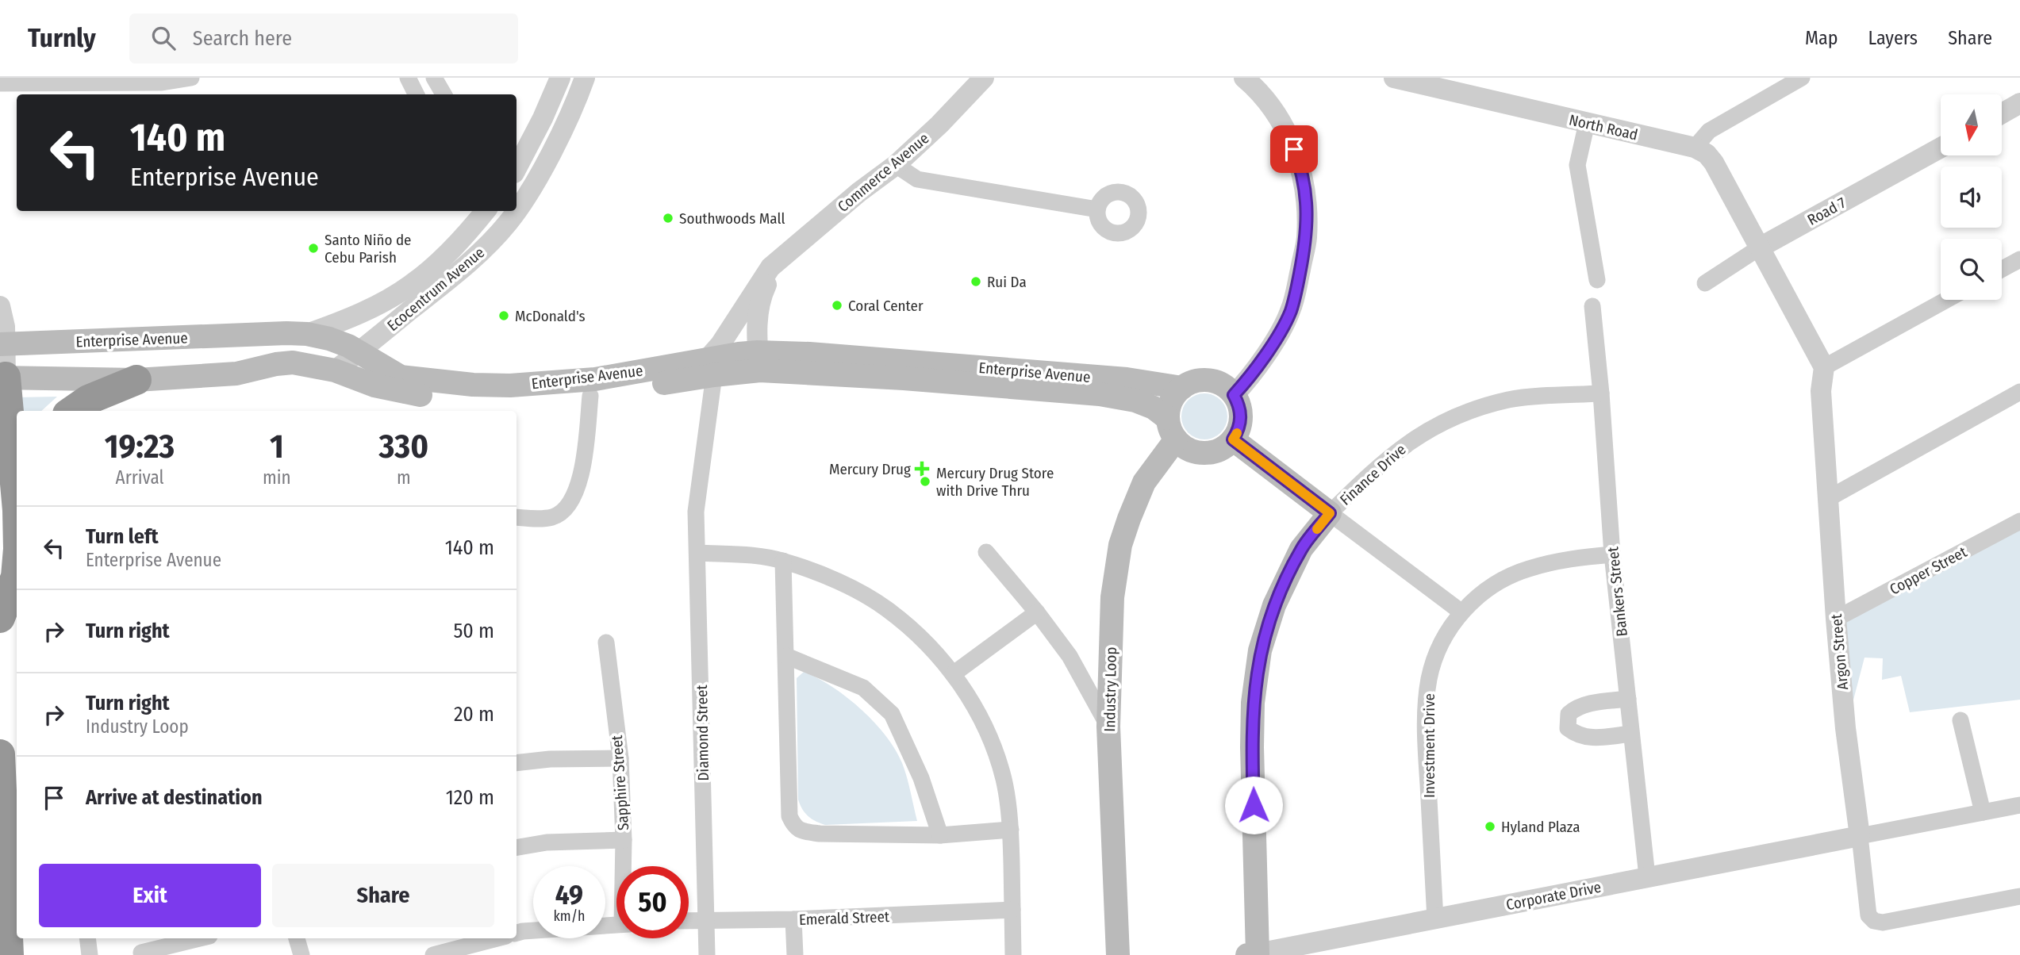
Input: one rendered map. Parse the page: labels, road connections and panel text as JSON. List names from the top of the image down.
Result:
{
  "streets": {
    "main road": ["Enterprise Avenue", "Finance Drive", "Industry Loop"],
    "street": [
      "North Road",
      "Commerce Avenue",
      "Road 7",
      "Ecocentrum Avenue",
      "Copper Street",
      "Bankers Street",
      "Argon Street",
      "Diamond Street",
      "Investment Drive",
      "Sapphire Street",
      "Corporate Drive",
      "Emerald Street"
    ]
  },
  "crossings": [
    ["North Road", "Road 7"],
    ["Commerce Avenue", "Enterprise Avenue"],
    ["Commerce Avenue", "Diamond Street"],
    ["Ecocentrum Avenue", "Enterprise Avenue"],
    ["Enterprise Avenue", "Industry Loop"],
    ["Enterprise Avenue", "Diamond Street"],
    ["Finance Drive", "Bankers Street"],
    ["Finance Drive", "Corporate Drive"],
    ["Copper Street", "Argon Street"],
    ["Bankers Street", "Investment Drive"],
    ["Bankers Street", "Corporate Drive"],
    ["Argon Street", "Corporate Drive"],
    ["Diamond Street", "Emerald Street"],
    ["Investment Drive", "Corporate Drive"]
  ],
  "places": {
    "other": [
      "Southwoods Mall",
      "Santo Niño de Cebu Parish",
      "Rui Da",
      "Coral Center",
      "McDonald's",
      "Mercury Drug Store with Drive Thru",
      "Hyland Plaza"
    ],
    "health": ["Mercury Drug"]
  },
  "north": "bottom",
  "page": {
    "header": "Turnly",
    "search": "Search here",
    "nav": ["Map", "Layers", "Share"],
    "turn": ["140 m", "Enterprise Avenue"],
    "eta": [
      "19:23",
      "Arrival",
      "1",
      "min",
      "330",
      "m"
    ],
    "list": [
      {
        "name": "Turn left",
        "note": "Enterprise Avenue",
        "value": "140 m"
      },
      {
        "name": "Turn right",
        "value": "50 m"
      },
      {
        "name": "Turn right",
        "note": "Industry Loop",
        "value": "20 m"
      },
      {
        "name": "Arrive at destination",
        "value": "120 m"
      }
    ],
    "buttons": ["Exit", "Share"],
    "speed": "49 km/h",
    "limit": "50"
  }
}
